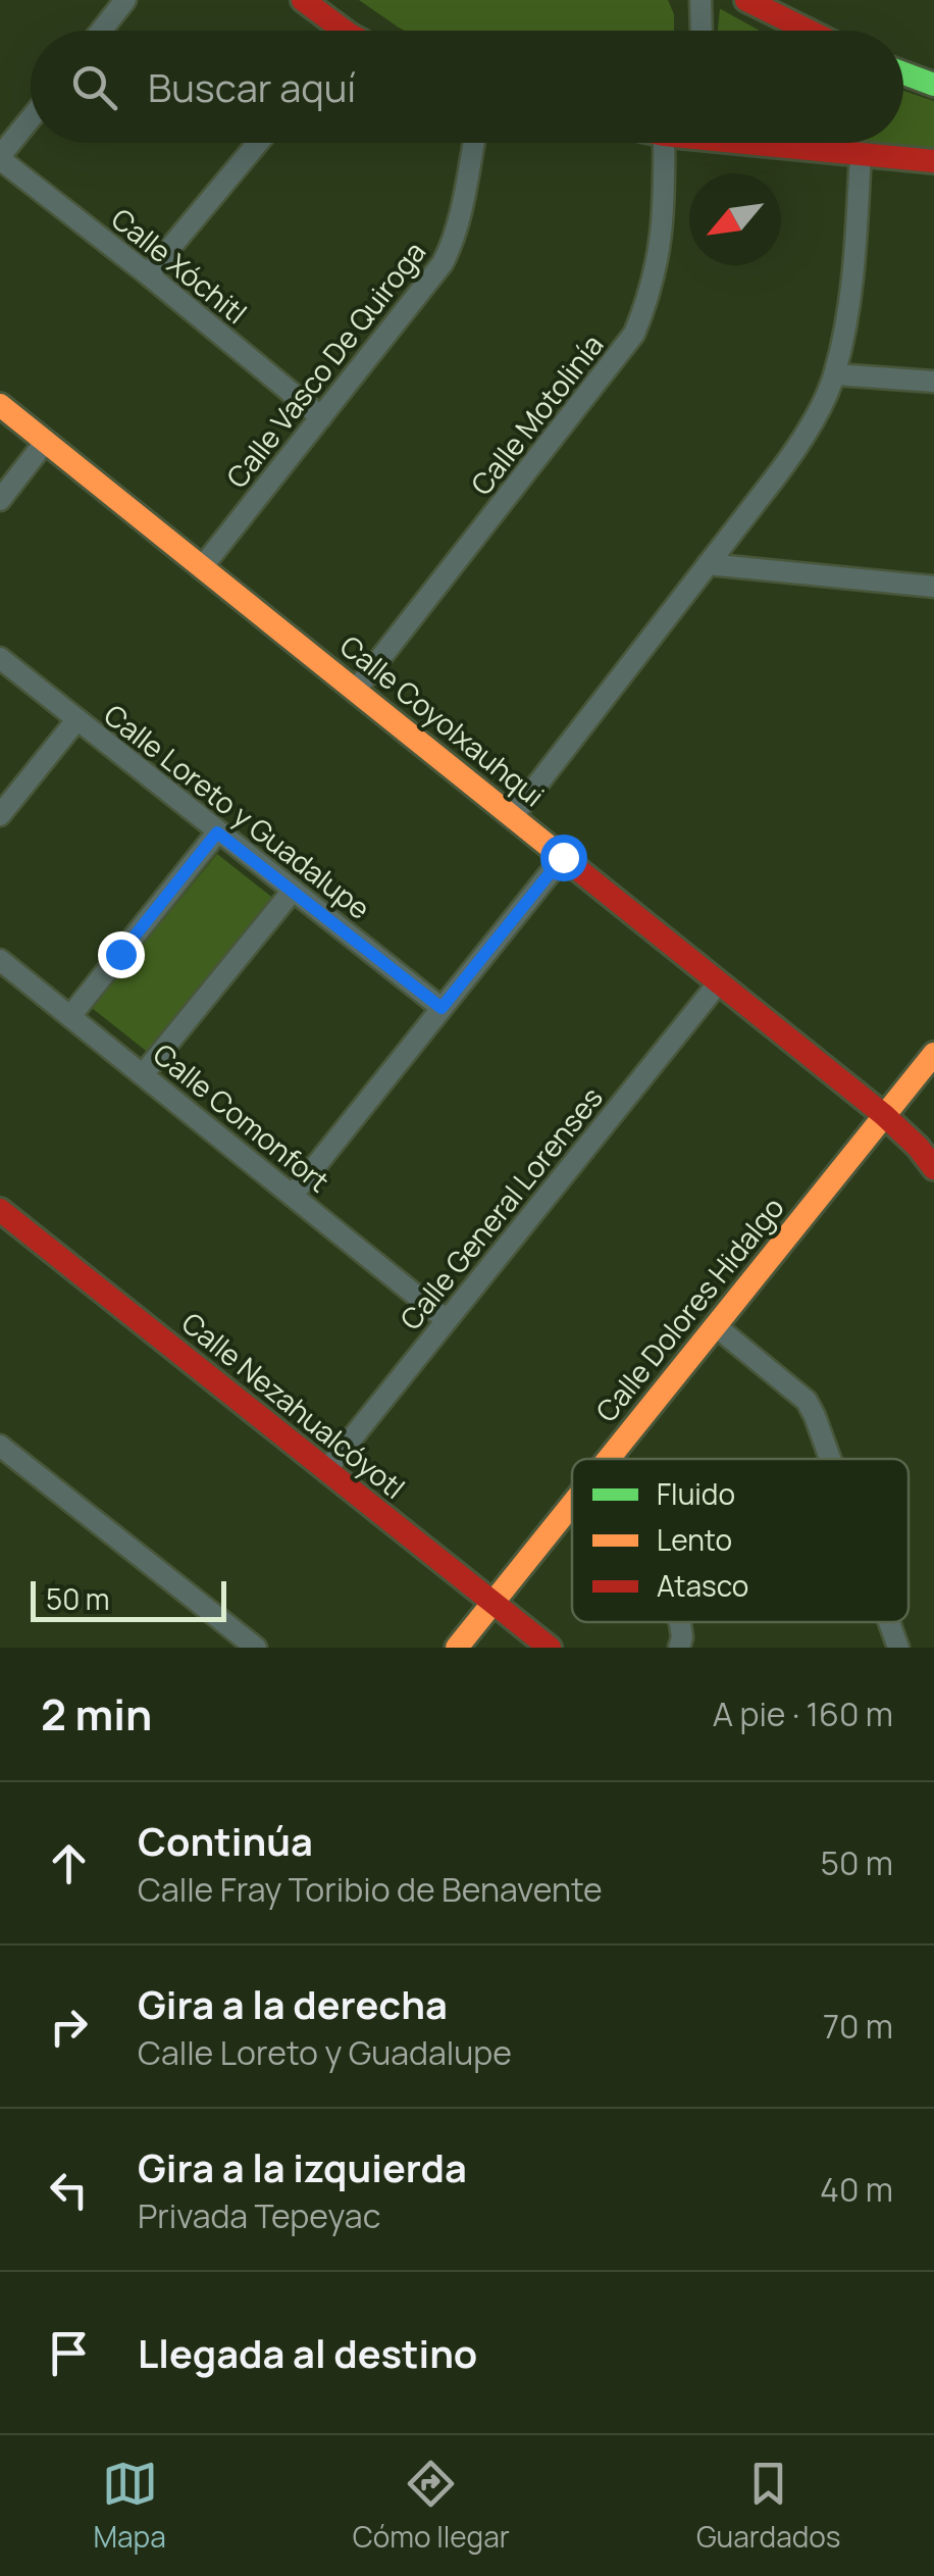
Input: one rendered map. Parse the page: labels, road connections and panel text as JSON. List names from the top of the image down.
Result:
{
  "streets": {
    "main road": ["Calle Coyolxauhqui", "Calle Dolores Hidalgo", "Calle Nezahualcóyotl"],
    "street": [
      "Calle Xóchitl",
      "Calle Vasco De Quiroga",
      "Calle Motolinía",
      "Calle Loreto y Guadalupe",
      "Calle Comonfort",
      "Calle General Lorenses"
    ]
  },
  "crossings": [
    ["Calle Xóchitl", "Calle Vasco De Quiroga"],
    ["Calle Vasco De Quiroga", "Calle Coyolxauhqui"],
    ["Calle Motolinía", "Calle Coyolxauhqui"],
    ["Calle Coyolxauhqui", "Calle General Lorenses"],
    ["Calle Coyolxauhqui", "Calle Dolores Hidalgo"],
    ["Calle Comonfort", "Calle General Lorenses"],
    ["Calle General Lorenses", "Calle Nezahualcóyotl"],
    ["Calle Dolores Hidalgo", "Calle Nezahualcóyotl"]
  ],
  "legend": ["Fluido", "Lento", "Atasco"],
  "scale_bar": "50 m",
  "north": "bottom left",
  "page": {
    "search": "Buscar aquí",
    "scale": "50 m",
    "heading": ["2 min", "A pie · 160 m"],
    "list": [
      ["Continúa", "Calle Fray Toribio de Benavente", "50 m"],
      ["Gira a la derecha", "Calle Loreto y Guadalupe", "70 m"],
      ["Gira a la izquierda", "Privada Tepeyac", "40 m"],
      "Llegada al destino"
    ],
    "nav": ["Mapa", "Cómo llegar", "Guardados"]
  }
}
